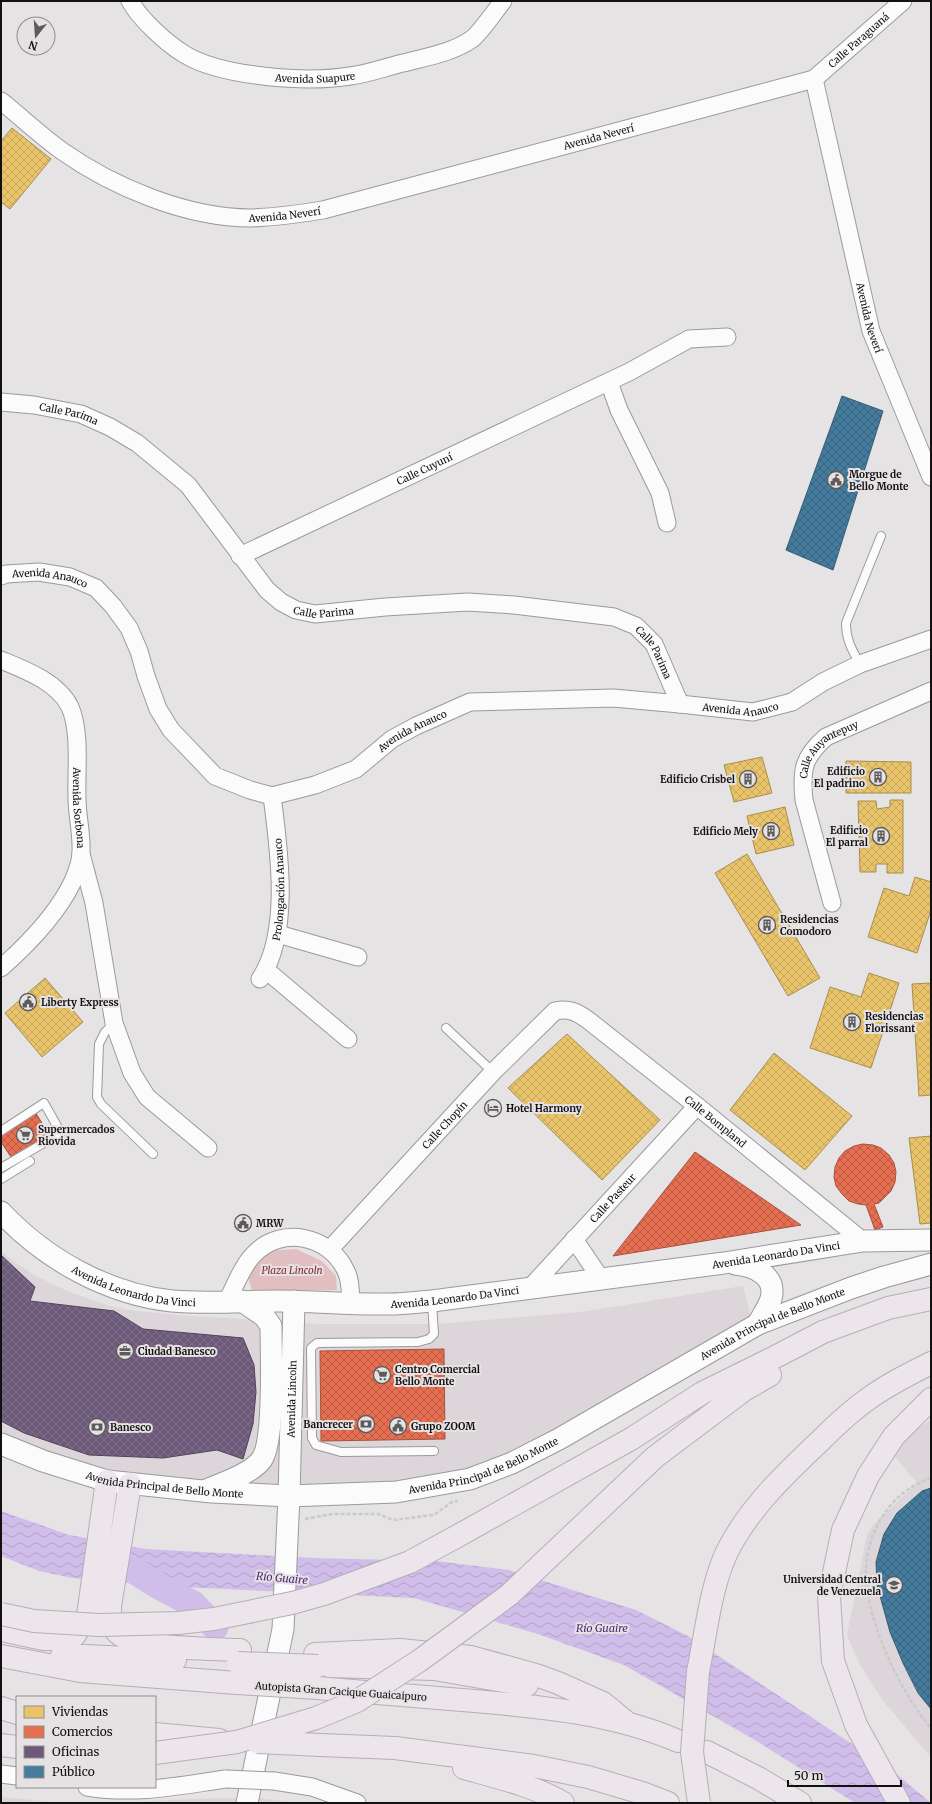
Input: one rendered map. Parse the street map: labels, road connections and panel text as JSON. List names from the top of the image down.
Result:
{
  "streets": {
    "highway": ["Autopista Gran Cacique Guaicaipuro"],
    "street": [
      "Calle Paraguaná",
      "Avenida Suapure",
      "Avenida Neverí",
      "Calle Parima",
      "Calle Cuyuní",
      "Avenida Anauco",
      "Calle Auyantepuy",
      "Avenida Sorbona",
      "Prolongación Anauco",
      "Calle Bompland",
      "Calle Chopín",
      "Calle Pasteur",
      "Avenida Leonardo Da Vinci",
      "Avenida Principal de Bello Monte",
      "Avenida Lincoln"
    ]
  },
  "crossings": [
    ["Calle Paraguaná", "Avenida Neverí"],
    ["Calle Parima", "Calle Cuyuní"],
    ["Calle Parima", "Avenida Anauco"],
    ["Avenida Anauco", "Prolongación Anauco"],
    ["Calle Bompland", "Calle Chopín"],
    ["Calle Bompland", "Calle Pasteur"],
    ["Calle Bompland", "Avenida Leonardo Da Vinci"],
    ["Calle Pasteur", "Avenida Leonardo Da Vinci"],
    ["Avenida Leonardo Da Vinci", "Avenida Lincoln"],
    ["Avenida Principal de Bello Monte", "Avenida Lincoln"]
  ],
  "water": ["Río Guaire"],
  "parks": ["Plaza Lincoln"],
  "places": {
    "public building": [
      "Morgue de Bello Monte",
      "Liberty Express",
      "MRW",
      "Grupo ZOOM"
    ],
    "building": [
      "Edificio El padrino",
      "Edificio Crisbel",
      "Edificio Mely",
      "Edificio El parral",
      "Residencias Comodoro",
      "Residencias Florissant"
    ],
    "hotel": ["Hotel Harmony"],
    "supermarket": ["Supermercados Riovida", "Centro Comercial Bello Monte"],
    "office": ["Ciudad Banesco"],
    "bank": ["Bancrecer", "Banesco"],
    "school or university": ["Universidad Central de Venezuela"]
  },
  "legend": [
    "Viviendas",
    "Comercios",
    "Oficinas",
    "Público"
  ],
  "scale_bar": "50 m",
  "north": "bottom"
}
